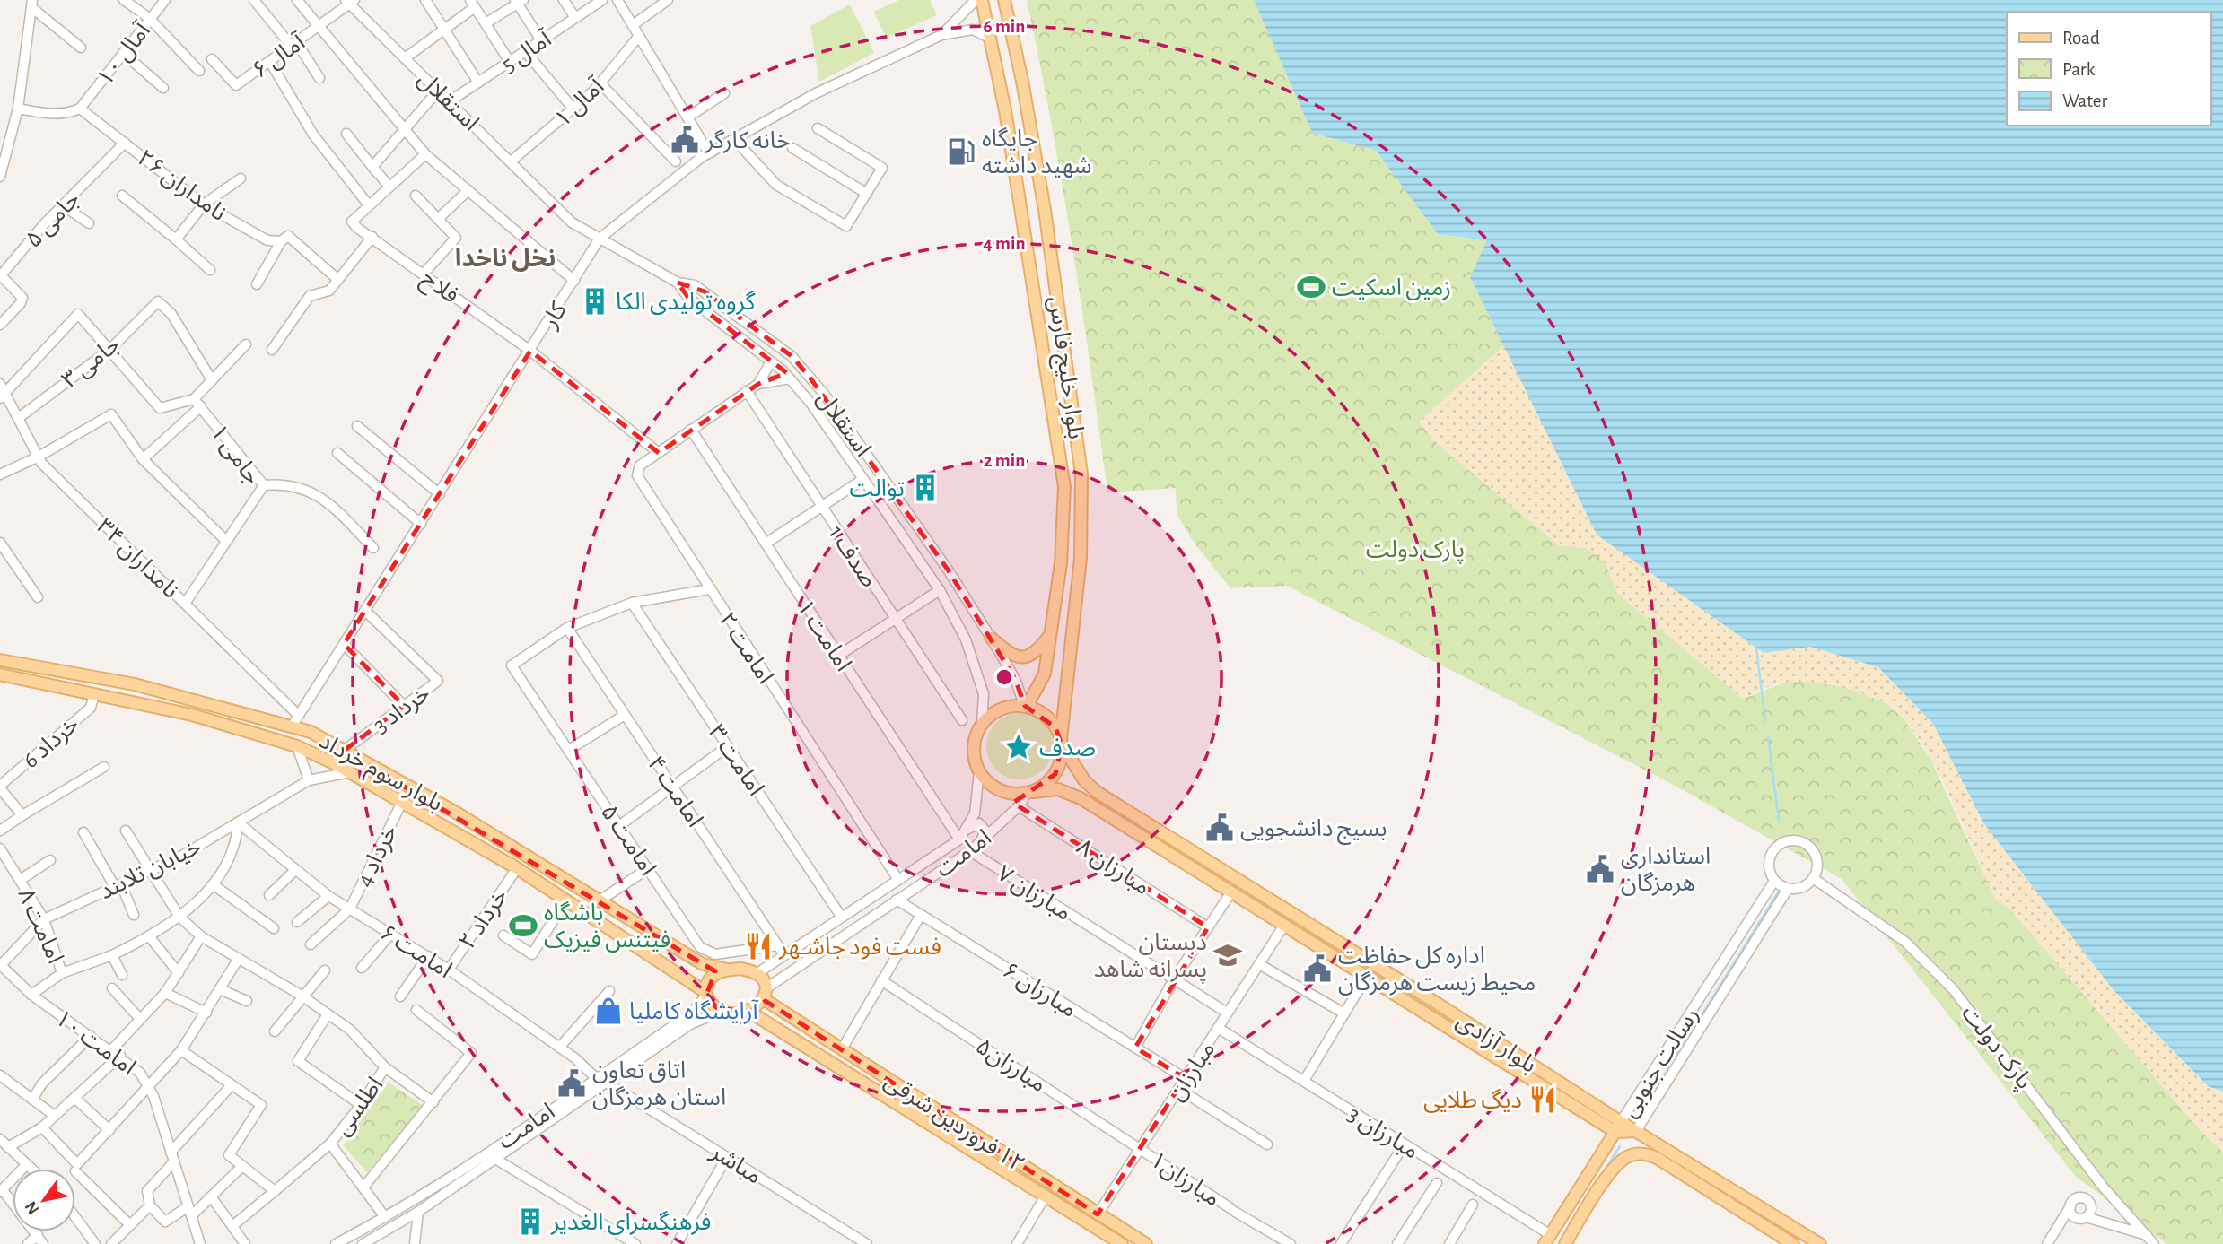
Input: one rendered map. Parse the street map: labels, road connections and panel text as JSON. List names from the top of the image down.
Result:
{
  "streets": {
    "main road": [
      "بلوار خلیج فارس",
      "بلوار سوم خرداد",
      "بلوار آزادی",
      "رسالت جنوبی",
      "١٢ فروردین شرقی"
    ],
    "street": [
      "آمال 5",
      "آمال ۱۰",
      "آمال ۶",
      "استقلال",
      "آمال ۱",
      "نامداران ۲۶",
      "جامی ۵",
      "فلاح",
      "کار",
      "جامی ۳",
      "جامی ۱",
      "صدف 1",
      "نامداران ۳۴",
      "امامت ۱",
      "امامت ۲",
      "خرداد 3",
      "خرداد 6",
      "امامت ۳",
      "امامت ۴",
      "امامت ۵",
      "امامت",
      "خرداد 4",
      "مبارزان ۸",
      "خیابان تلابند",
      "مبارزان ۷",
      "خرداد ۲",
      "امامت ۸",
      "امامت ۶",
      "مبارزان ۶",
      "امامت ۱۰",
      "پارک دولت",
      "مبارزان۵",
      "مبارزان",
      "اطلسی",
      "مبارزان 3",
      "مباشر",
      "مبارزان۱"
    ]
  },
  "crossings": [
    ["آمال 5", "استقلال"],
    ["آمال ۱۰", "نامداران ۲۶"],
    ["آمال ۶", "استقلال"],
    ["استقلال", "آمال ۱"],
    ["استقلال", "کار"],
    ["استقلال", "بلوار خلیج فارس"],
    ["استقلال", "امامت"],
    ["استقلال", "بلوار آزادی"],
    ["نامداران ۲۶", "جامی ۵"],
    ["فلاح", "کار"],
    ["فلاح", "امامت ۲"],
    ["کار", "نامداران ۳۴"],
    ["کار", "خرداد 3"],
    ["کار", "بلوار سوم خرداد"],
    ["جامی ۳", "نامداران ۳۴"],
    ["بلوار خلیج فارس", "امامت"],
    ["بلوار خلیج فارس", "بلوار آزادی"],
    ["جامی ۱", "نامداران ۳۴"],
    ["صدف 1", "امامت ۲"],
    ["امامت ۱", "امامت ۲"],
    ["امامت ۱", "امامت"],
    ["امامت ۲", "امامت"],
    ["خرداد 3", "بلوار سوم خرداد"],
    ["خرداد 6", "بلوار سوم خرداد"],
    ["امامت ۳", "امامت"],
    ["بلوار سوم خرداد", "امامت"],
    ["بلوار سوم خرداد", "خرداد 4"],
    ["بلوار سوم خرداد", "خیابان تلابند"],
    ["بلوار سوم خرداد", "خرداد ۲"],
    ["بلوار سوم خرداد", "١٢ فروردین شرقی"],
    ["امامت ۴", "امامت ۵"],
    ["امامت ۴", "امامت"],
    ["امامت", "مبارزان ۸"],
    ["امامت", "مبارزان ۷"],
    ["امامت", "امامت ۶"],
    ["امامت", "مبارزان ۶"],
    ["امامت", "بلوار آزادی"],
    ["امامت", "١٢ فروردین شرقی"],
    ["امامت", "مباشر"],
    ["خرداد 4", "امامت ۶"],
    ["خیابان تلابند", "امامت ۸"],
    ["خیابان تلابند", "امامت ۶"],
    ["خیابان تلابند", "امامت ۱۰"],
    ["مبارزان ۷", "مبارزان"],
    ["خرداد ۲", "امامت ۶"],
    ["امامت ۸", "امامت ۶"],
    ["مبارزان ۶", "مبارزان"],
    ["بلوار آزادی", "رسالت جنوبی"],
    ["بلوار آزادی", "مبارزان"],
    ["پارک دولت", "رسالت جنوبی"],
    ["رسالت جنوبی", "مبارزان 3"],
    ["مبارزان۵", "مبارزان"],
    ["مبارزان۵", "مبارزان۱"],
    ["مبارزان", "١٢ فروردین شرقی"],
    ["مبارزان", "مبارزان 3"],
    ["مبارزان", "مبارزان۱"]
  ],
  "districts": ["نخل ناخدا"],
  "parks": ["پارک دولت"],
  "places": {
    "public building": [
      "خانه کارگر",
      "بسیج دانشجویی",
      "استانداری هرمزگان",
      "اداره کل حفاظت محیط زیست هرمزگان",
      "اتاق تعاون استان هرمزگان"
    ],
    "fuel station": ["جایگاه شهید داشته"],
    "sports": ["زمین اسکیت", "باشگاه فیتنس فیزیک"],
    "building": ["گروه تولیدی الکا", "توالت", "فرهنگسرای الغدیر"],
    "place": ["صدف"],
    "restaurant": ["فست فود جاشـهر", "دیگ طلایی"],
    "school or university": ["دبستان پسرانه شاهد"],
    "shop": ["آرایشگاه کاملیا"]
  },
  "legend": ["Road", "Park", "Water"],
  "north": "bottom left",
  "rings": ["6 min", "4 min", "2 min"]
}
